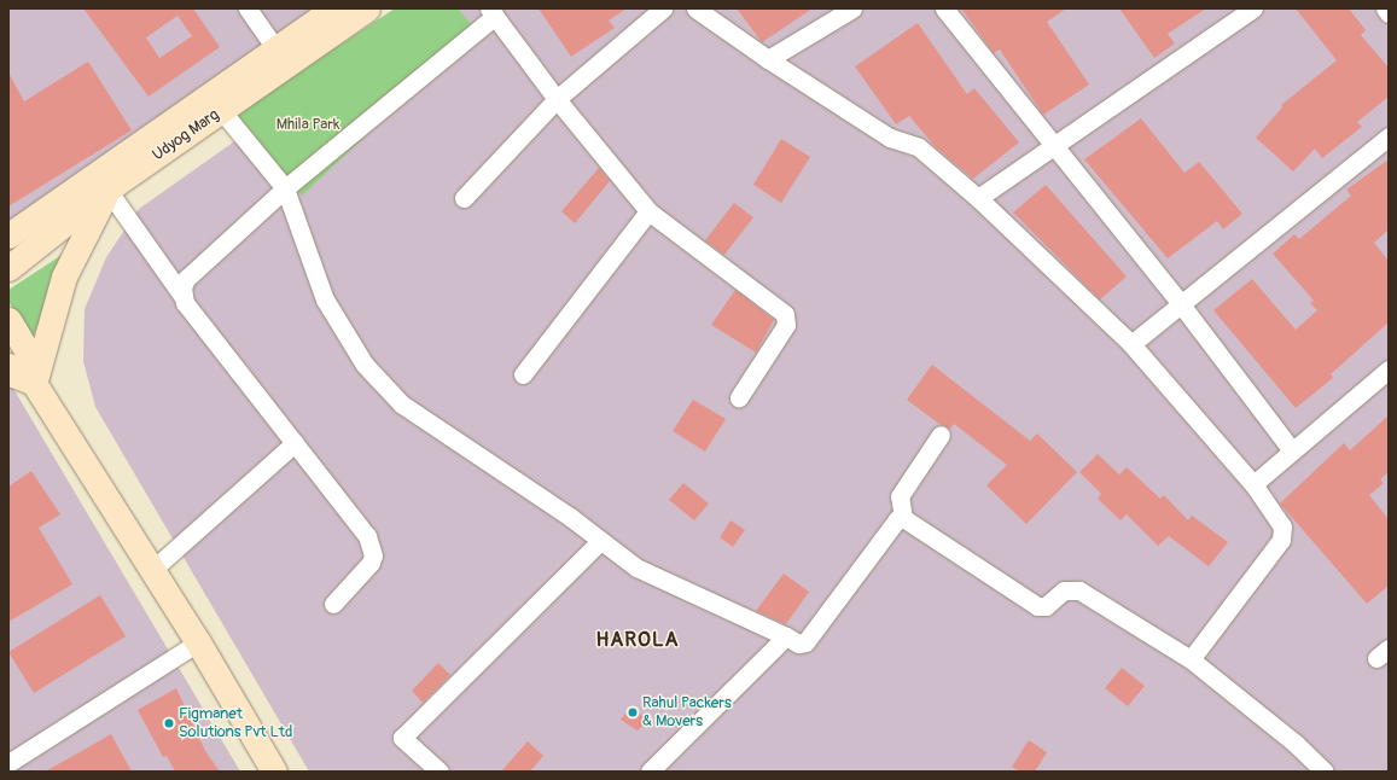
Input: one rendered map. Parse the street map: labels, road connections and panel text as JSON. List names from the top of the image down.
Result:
{
  "streets": {
    "street": ["Udyog Marg"]
  },
  "districts": ["HAROLA"],
  "parks": ["Mhila Park"],
  "places": ["Rahul Packers & Movers", "Figmanet Solutions Pvt Ltd"]
}
